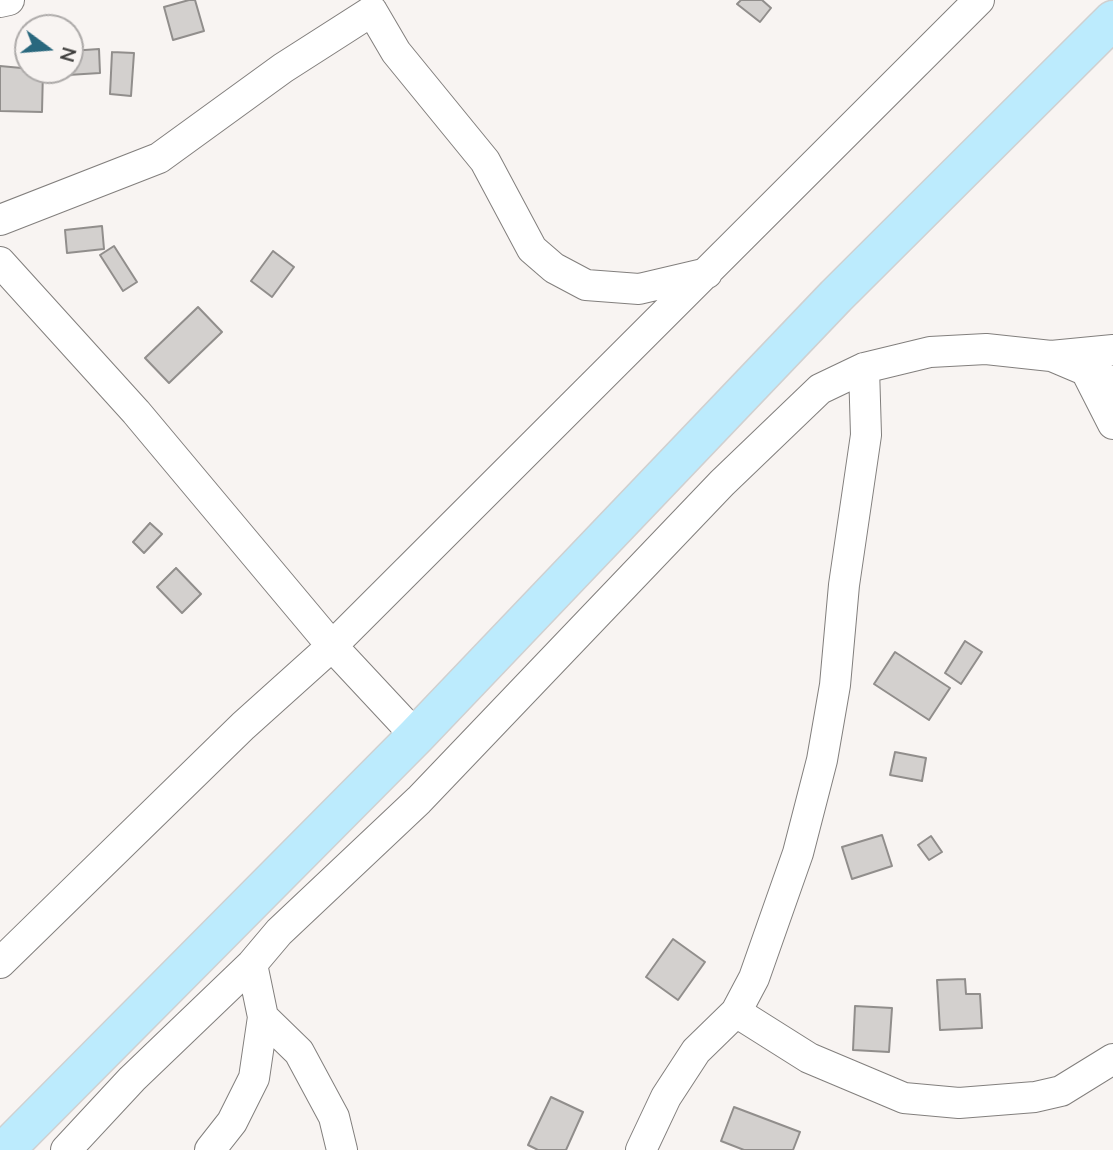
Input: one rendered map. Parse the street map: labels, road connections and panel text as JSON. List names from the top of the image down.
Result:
{
  "north": "right"
}
